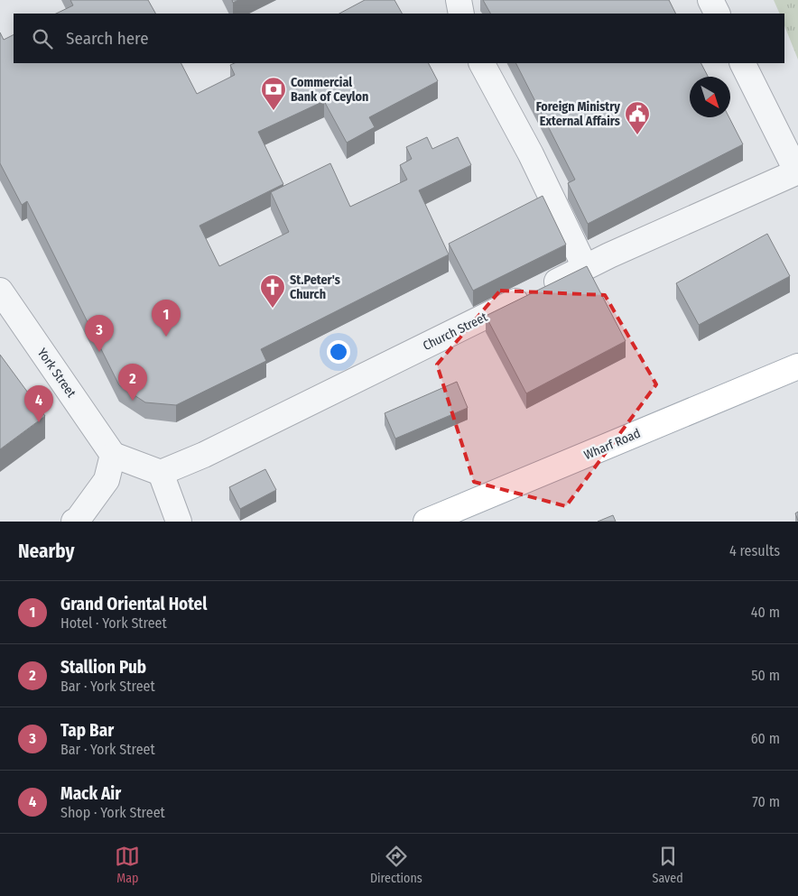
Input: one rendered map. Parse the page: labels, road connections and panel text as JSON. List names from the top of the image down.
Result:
{
  "streets": {
    "main road": ["Wharf Road"],
    "street": ["Church Street", "York Street"]
  },
  "places": {
    "bank": ["Commercial Bank of Ceylon"],
    "public building": ["Foreign Ministry External Affairs"],
    "church": ["St.Peter's Church"]
  },
  "north": "bottom right",
  "page": {
    "search": "Search here",
    "pins": [
      "1",
      "3",
      "2",
      "4"
    ],
    "heading": ["Nearby", "4 results"],
    "list": [
      {
        "mark": "1",
        "name": "Grand Oriental Hotel",
        "note": "Hotel · York Street",
        "value": "40 m"
      },
      {
        "mark": "2",
        "name": "Stallion Pub",
        "note": "Bar · York Street",
        "value": "50 m"
      },
      {
        "mark": "3",
        "name": "Tap Bar",
        "note": "Bar · York Street",
        "value": "60 m"
      },
      {
        "mark": "4",
        "name": "Mack Air",
        "note": "Shop · York Street",
        "value": "70 m"
      }
    ],
    "nav": ["Map", "Directions", "Saved"]
  }
}
